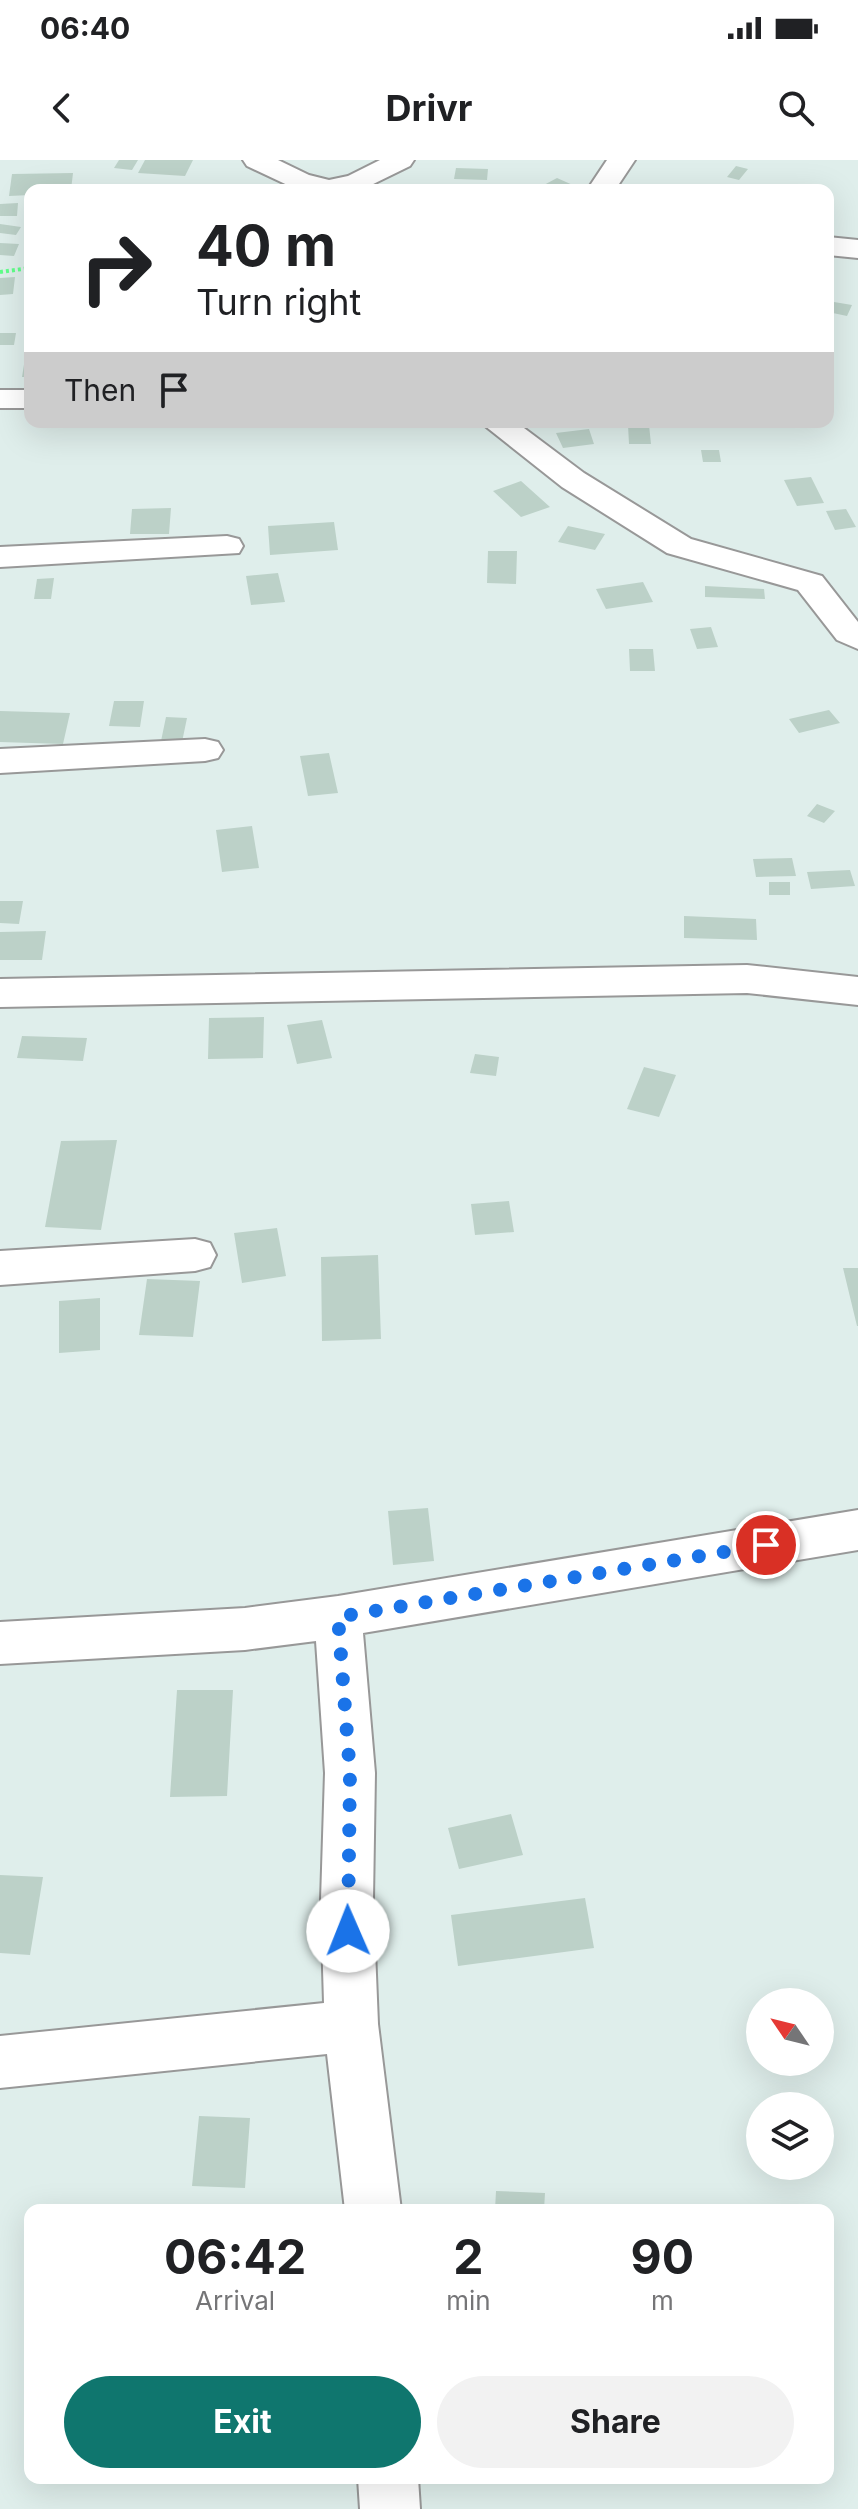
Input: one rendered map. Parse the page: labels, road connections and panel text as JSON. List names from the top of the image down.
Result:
{
  "north": "top left",
  "page": {
    "status": "06:40",
    "header": "Drivr",
    "turn": ["40 m", "Turn right"],
    "then": "Then",
    "eta": [
      "06:42",
      "Arrival",
      "2",
      "min",
      "90",
      "m"
    ],
    "buttons": ["Exit", "Share"]
  }
}
